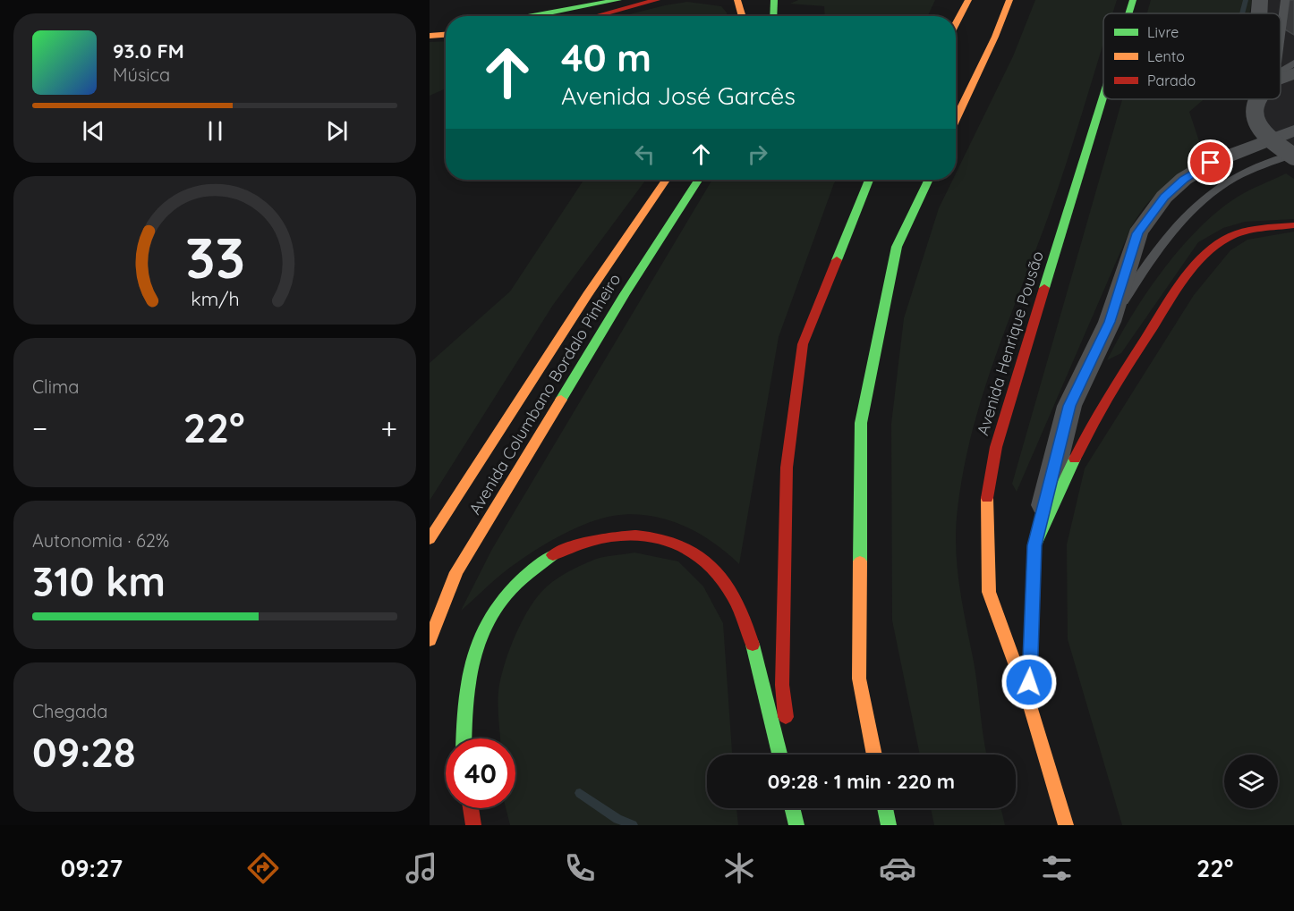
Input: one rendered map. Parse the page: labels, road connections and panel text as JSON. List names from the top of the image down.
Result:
{
  "streets": {
    "main road": ["Avenida Henrique Pousão", "Avenida Columbano Bordalo Pinheiro"]
  },
  "legend": ["Livre", "Lento", "Parado"],
  "page": {
    "turn": ["40 m", "Avenida José Garcês"],
    "song": ["93.0 FM", "Música"],
    "tile": [
      "Clima",
      ["Autonomia · 62%", "310 km"],
      ["Chegada", "09:28"]
    ],
    "heat": ["−", "22°", "+"],
    "limit": "40",
    "trip": "09:28 · 1 min · 220 m",
    "tabs": ["09:27", "22°"],
    "gauge": ["33", "km/h"]
  }
}
